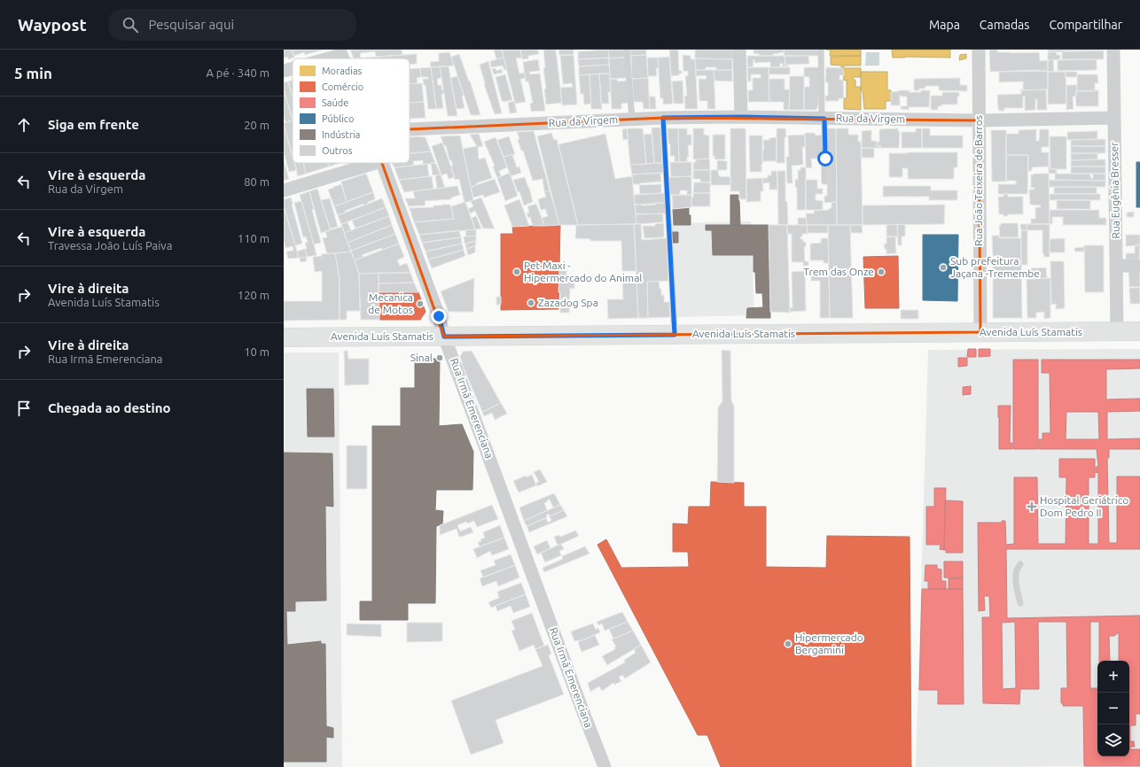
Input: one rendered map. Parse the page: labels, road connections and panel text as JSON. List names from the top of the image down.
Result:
{
  "streets": {
    "main road": ["Avenida Luís Stamatis"],
    "street": [
      "Rua da Virgem",
      "Rua João Teixeira de Barros",
      "Rua Eugênia Bresser",
      "Rua Irmã Emerenciana"
    ]
  },
  "crossings": [
    ["Rua da Virgem", "Rua João Teixeira de Barros"],
    ["Rua da Virgem", "Rua Eugênia Bresser"],
    ["Rua João Teixeira de Barros", "Avenida Luís Stamatis"],
    ["Rua Eugênia Bresser", "Avenida Luís Stamatis"],
    ["Avenida Luís Stamatis", "Rua Irmã Emerenciana"]
  ],
  "places": {
    "other": [
      "Sub prefeitura Jaçana -Tremembe",
      "Pet Maxi - Hipermercado do Animal",
      "Trem das Onze",
      "Zazadog Spa",
      "Mecanica de Motos",
      "Sinal",
      "Hipermercado Bergamini"
    ],
    "health": ["Hospital Geriátrico Dom Pedro II"]
  },
  "legend": [
    "Moradias",
    "Comércio",
    "Saúde",
    "Público",
    "Indústria",
    "Outros"
  ],
  "page": {
    "header": "Waypost",
    "search": "Pesquisar aqui",
    "nav": ["Mapa", "Camadas", "Compartilhar"],
    "heading": ["5 min", "A pé · 340 m"],
    "list": [
      ["Siga em frente", "20 m"],
      ["Vire à esquerda", "Rua da Virgem", "80 m"],
      ["Vire à esquerda", "Travessa João Luís Paiva", "110 m"],
      ["Vire à direita", "Avenida Luís Stamatis", "120 m"],
      ["Vire à direita", "Rua Irmã Emerenciana", "10 m"],
      "Chegada ao destino"
    ],
    "map_buttons": ["+", "−"]
  }
}
